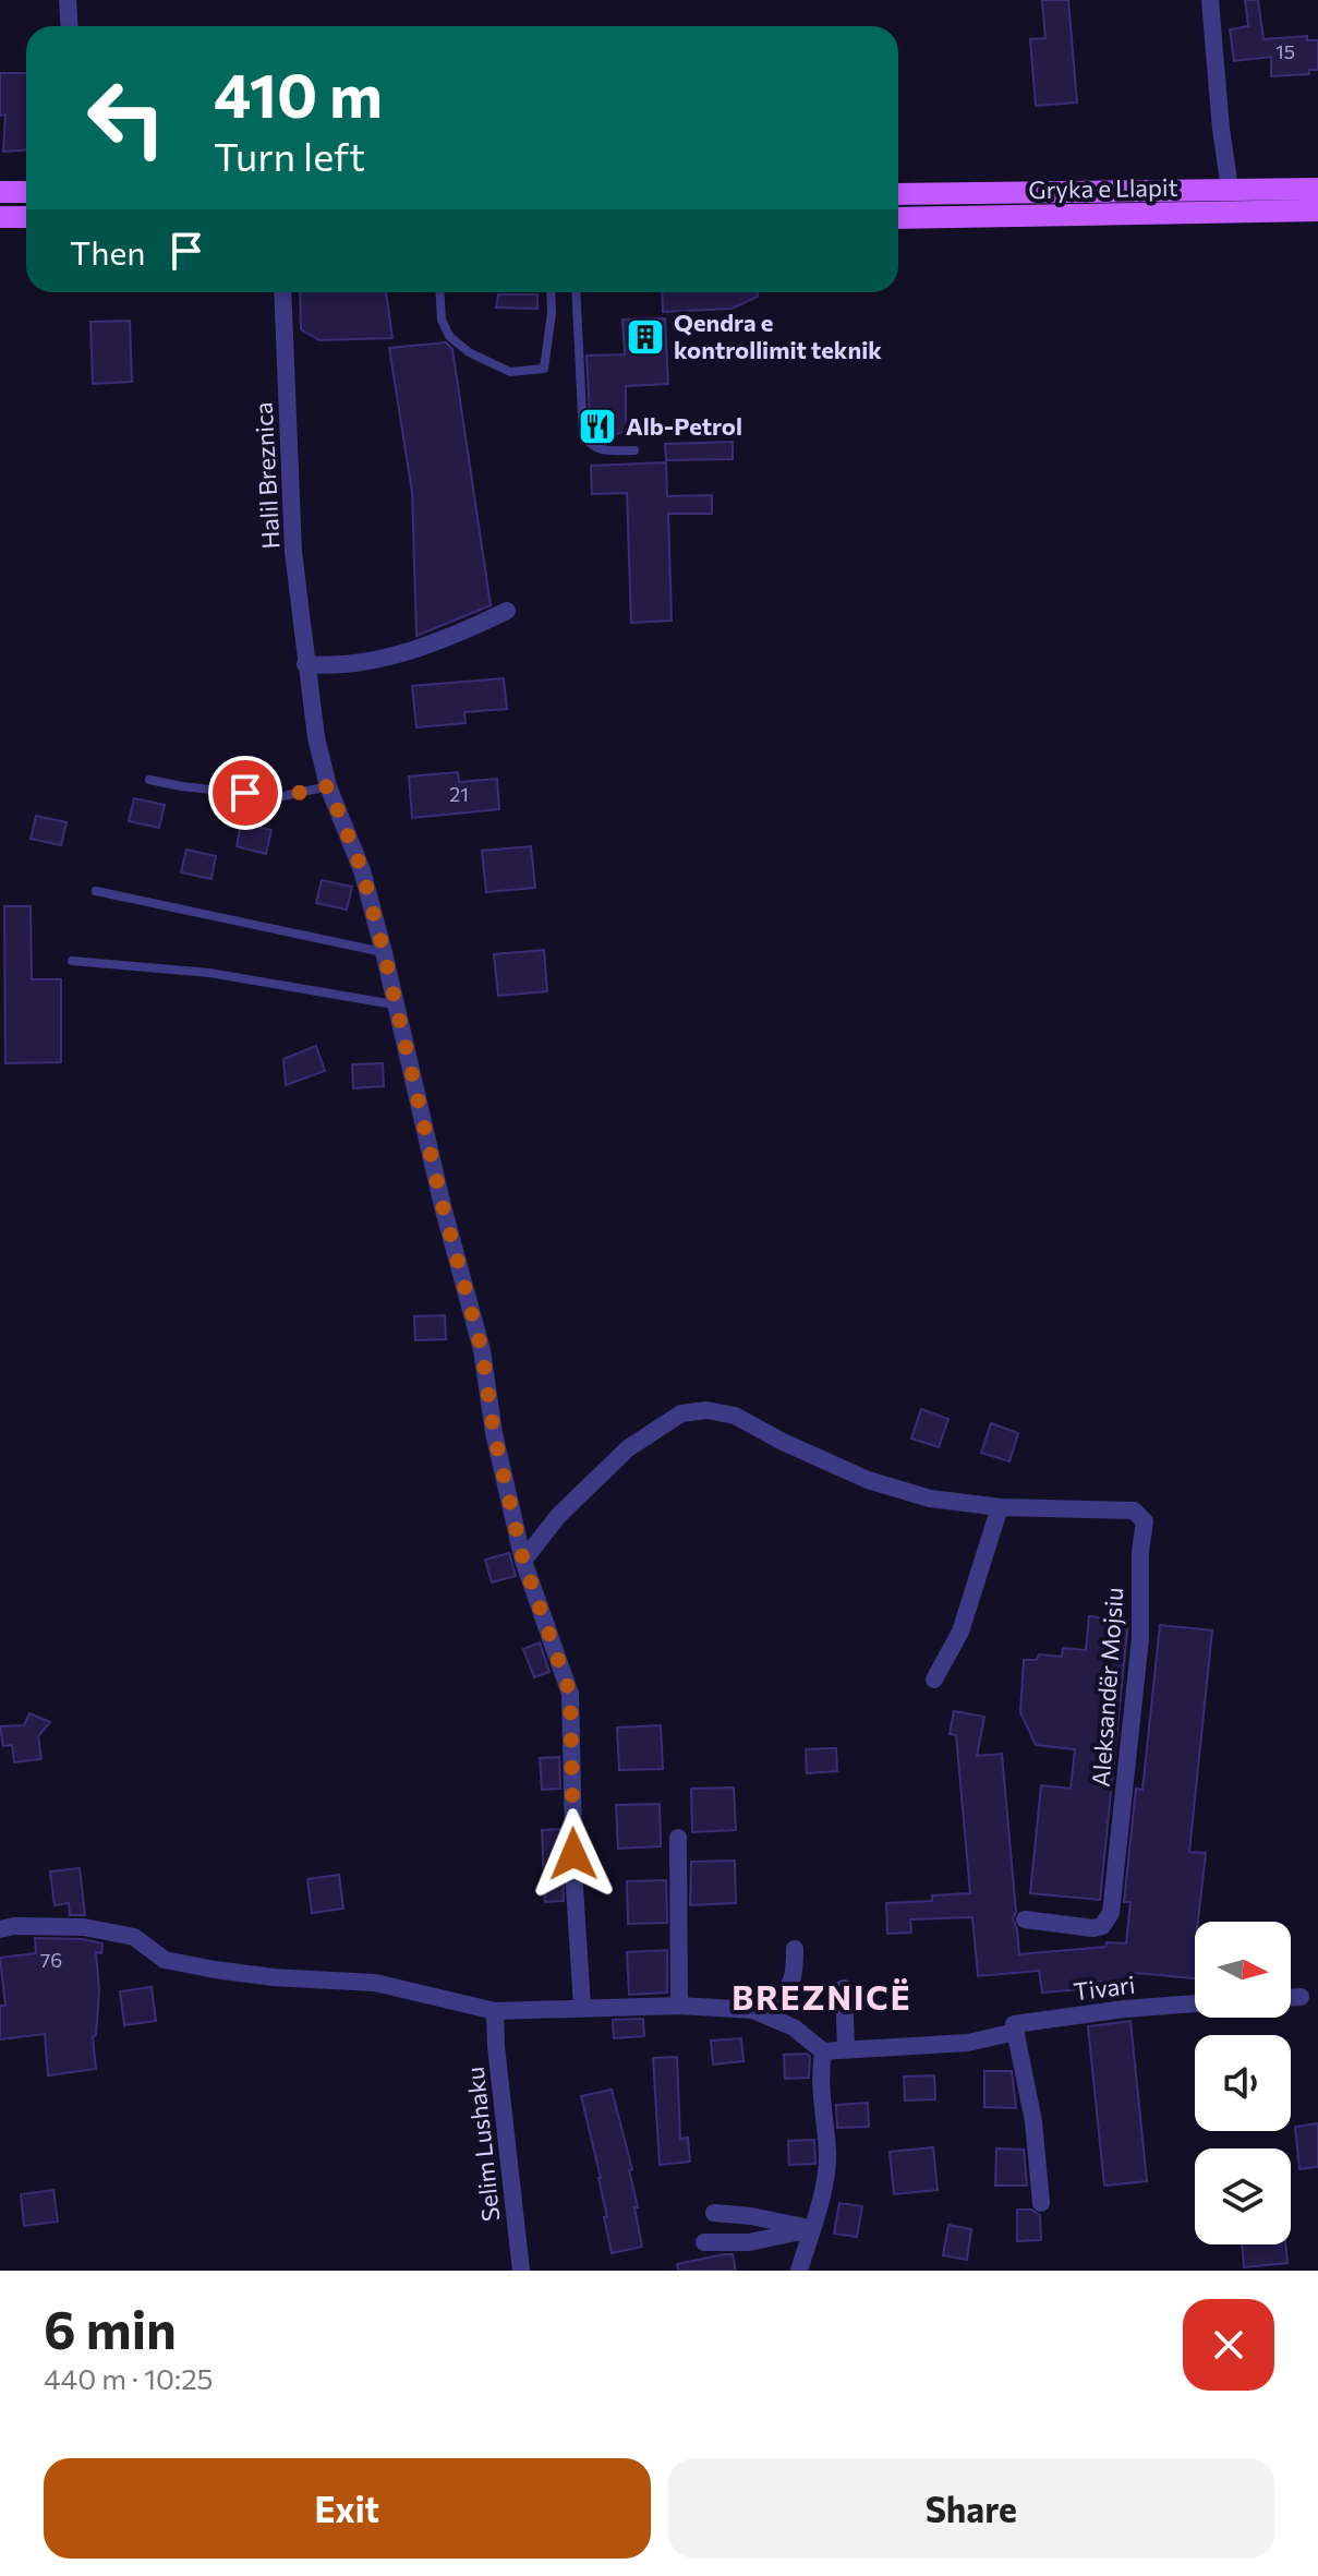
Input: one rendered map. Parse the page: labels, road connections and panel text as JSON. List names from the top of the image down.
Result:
{
  "streets": {
    "main road": ["Gryka e Llapit"],
    "street": [
      "Halil Breznica",
      "Aleksandër Mojsiu",
      "Tivari",
      "Selim Lushaku"
    ]
  },
  "crossings": [
    ["Halil Breznica", "Aleksandër Mojsiu"]
  ],
  "districts": ["BREZNICË"],
  "places": {
    "building": ["Qendra e kontrollimit teknik"],
    "restaurant": ["Alb-Petrol"]
  },
  "house_numbers": ["15", "21", "76"],
  "north": "right",
  "page": {
    "turn": ["410 m", "Turn left"],
    "then": "Then",
    "heading": ["6 min", "440 m · 10:25"],
    "buttons": ["Exit", "Share"]
  }
}
